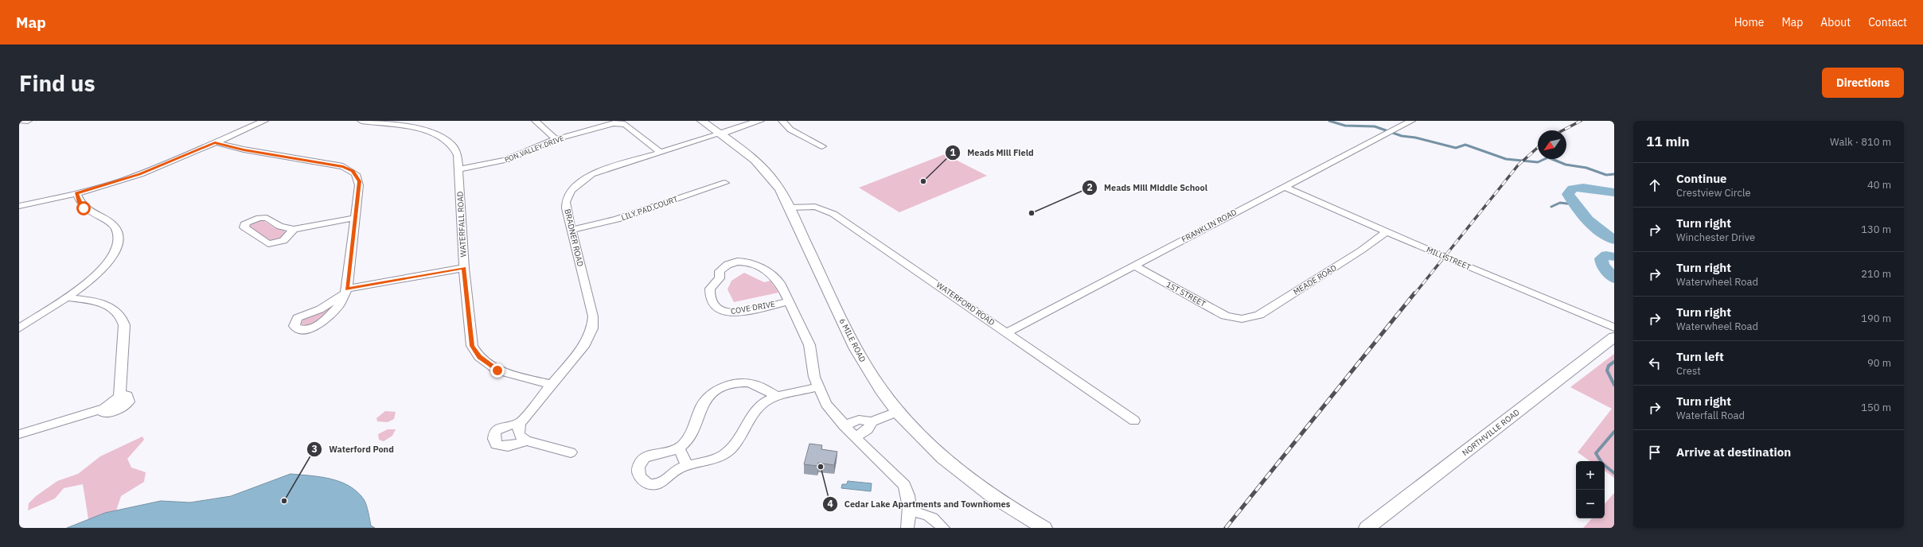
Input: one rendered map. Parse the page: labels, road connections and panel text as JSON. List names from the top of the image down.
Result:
{
  "streets": {
    "street": [
      "PON VALLEY DRIVE",
      "LILY PAD COURT",
      "WATERFALL ROAD",
      "FRANKLIN ROAD",
      "BRADNER ROAD",
      "MILL STREET",
      "MEADE ROAD",
      "1ST STREET",
      "WATERFORD ROAD",
      "COVE DRIVE",
      "6 MILE ROAD",
      "NORTHVILLE ROAD"
    ]
  },
  "crossings": [
    ["PON VALLEY DRIVE", "WATERFALL ROAD"],
    ["PON VALLEY DRIVE", "BRADNER ROAD"],
    ["LILY PAD COURT", "BRADNER ROAD"],
    ["WATERFALL ROAD", "BRADNER ROAD"],
    ["FRANKLIN ROAD", "MILL STREET"],
    ["FRANKLIN ROAD", "1ST STREET"],
    ["FRANKLIN ROAD", "WATERFORD ROAD"],
    ["BRADNER ROAD", "6 MILE ROAD"],
    ["MILL STREET", "MEADE ROAD"],
    ["MEADE ROAD", "1ST STREET"],
    ["WATERFORD ROAD", "6 MILE ROAD"]
  ],
  "places": [
    "Meads Mill Field",
    "Meads Mill Middle School",
    "Cedar Lake Apartments and Townhomes",
    "Waterford Pond"
  ],
  "north": "bottom left",
  "page": {
    "header": "Map",
    "nav": [
      "Home",
      "Map",
      "About",
      "Contact"
    ],
    "buttons": "Directions",
    "title": "Find us",
    "heading": ["11 min", "Walk · 810 m"],
    "list": [
      ["Continue", "Crestview Circle", "40 m"],
      ["Turn right", "Winchester Drive", "130 m"],
      ["Turn right", "Waterwheel Road", "210 m"],
      ["Turn right", "Waterwheel Road", "190 m"],
      ["Turn left", "Crest", "90 m"],
      ["Turn right", "Waterfall Road", "150 m"],
      "Arrive at destination"
    ],
    "map_buttons": ["+", "−"]
  }
}
